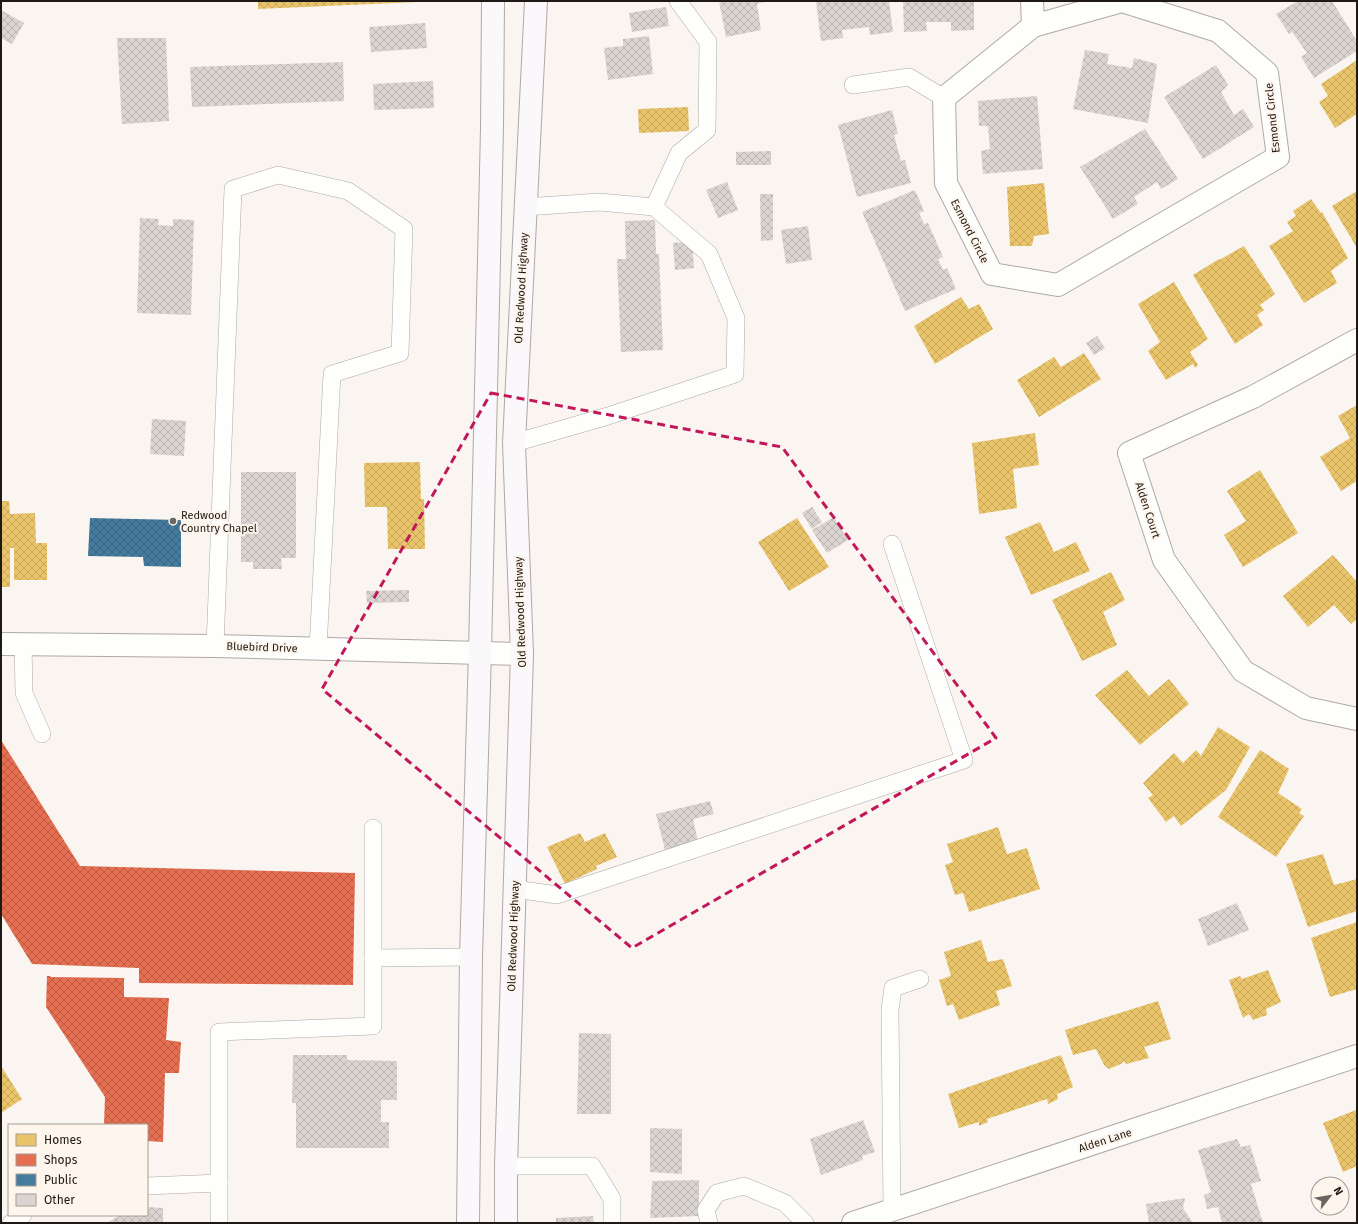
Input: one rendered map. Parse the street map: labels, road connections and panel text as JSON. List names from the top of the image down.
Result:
{
  "streets": {
    "main road": ["Old Redwood Highway"],
    "street": [
      "Esmond Circle",
      "Alden Court",
      "Bluebird Drive",
      "Alden Lane"
    ]
  },
  "crossings": [
    ["Old Redwood Highway", "Bluebird Drive"]
  ],
  "places": ["Redwood Country Chapel"],
  "legend": [
    "Homes",
    "Shops",
    "Public",
    "Other"
  ],
  "north": "top right"
}
